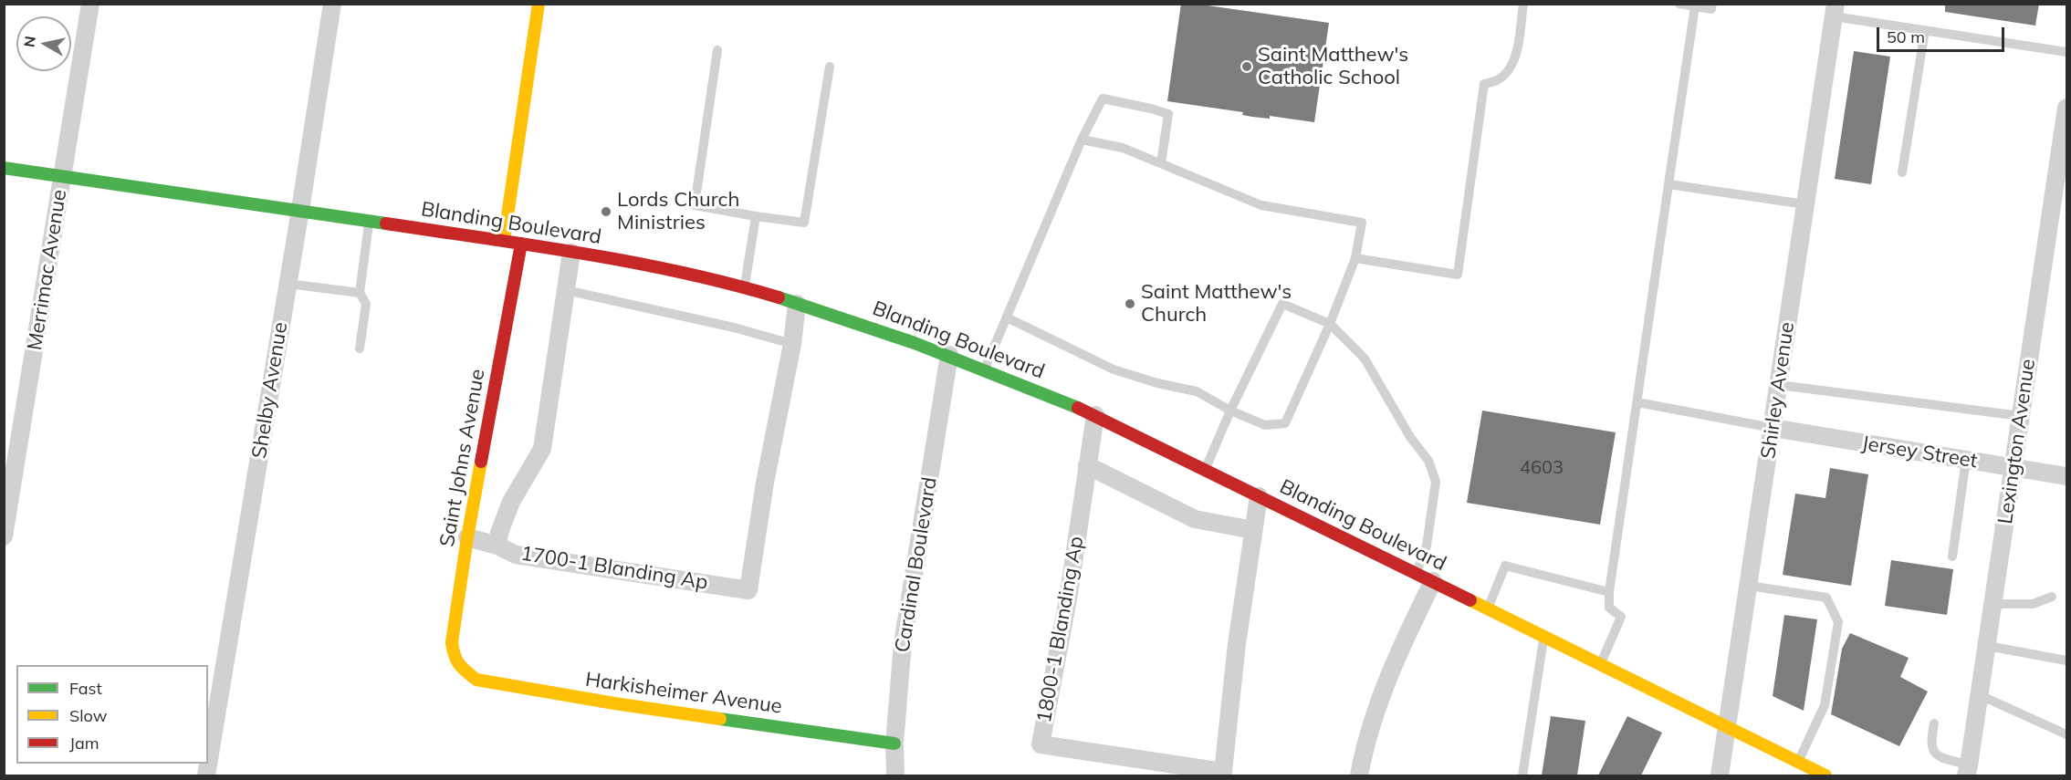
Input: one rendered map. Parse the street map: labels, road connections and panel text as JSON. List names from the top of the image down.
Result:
{
  "streets": {
    "main road": ["Blanding Boulevard", "Saint Johns Avenue", "Harkisheimer Avenue"],
    "street": [
      "Merrimac Avenue",
      "Shelby Avenue",
      "Shirley Avenue",
      "Lexington Avenue",
      "Jersey Street",
      "Cardinal Boulevard",
      "1700-1 Blanding Ap",
      "1800-1 Blanding Ap"
    ]
  },
  "crossings": [
    ["Blanding Boulevard", "Merrimac Avenue"],
    ["Blanding Boulevard", "Shelby Avenue"],
    ["Blanding Boulevard", "Shirley Avenue"],
    ["Blanding Boulevard", "Saint Johns Avenue"],
    ["Blanding Boulevard", "Cardinal Boulevard"],
    ["Blanding Boulevard", "1700-1 Blanding Ap"],
    ["Blanding Boulevard", "1800-1 Blanding Ap"],
    ["Shirley Avenue", "Jersey Street"],
    ["Lexington Avenue", "Jersey Street"],
    ["Saint Johns Avenue", "Harkisheimer Avenue"],
    ["Cardinal Boulevard", "Harkisheimer Avenue"]
  ],
  "places": ["Saint Matthew's Catholic School", "Lords Church Ministries", "Saint Matthew's Church"],
  "house_numbers": ["4603"],
  "legend": ["Fast", "Slow", "Jam"],
  "scale_bar": "50 m",
  "north": "left"
}
